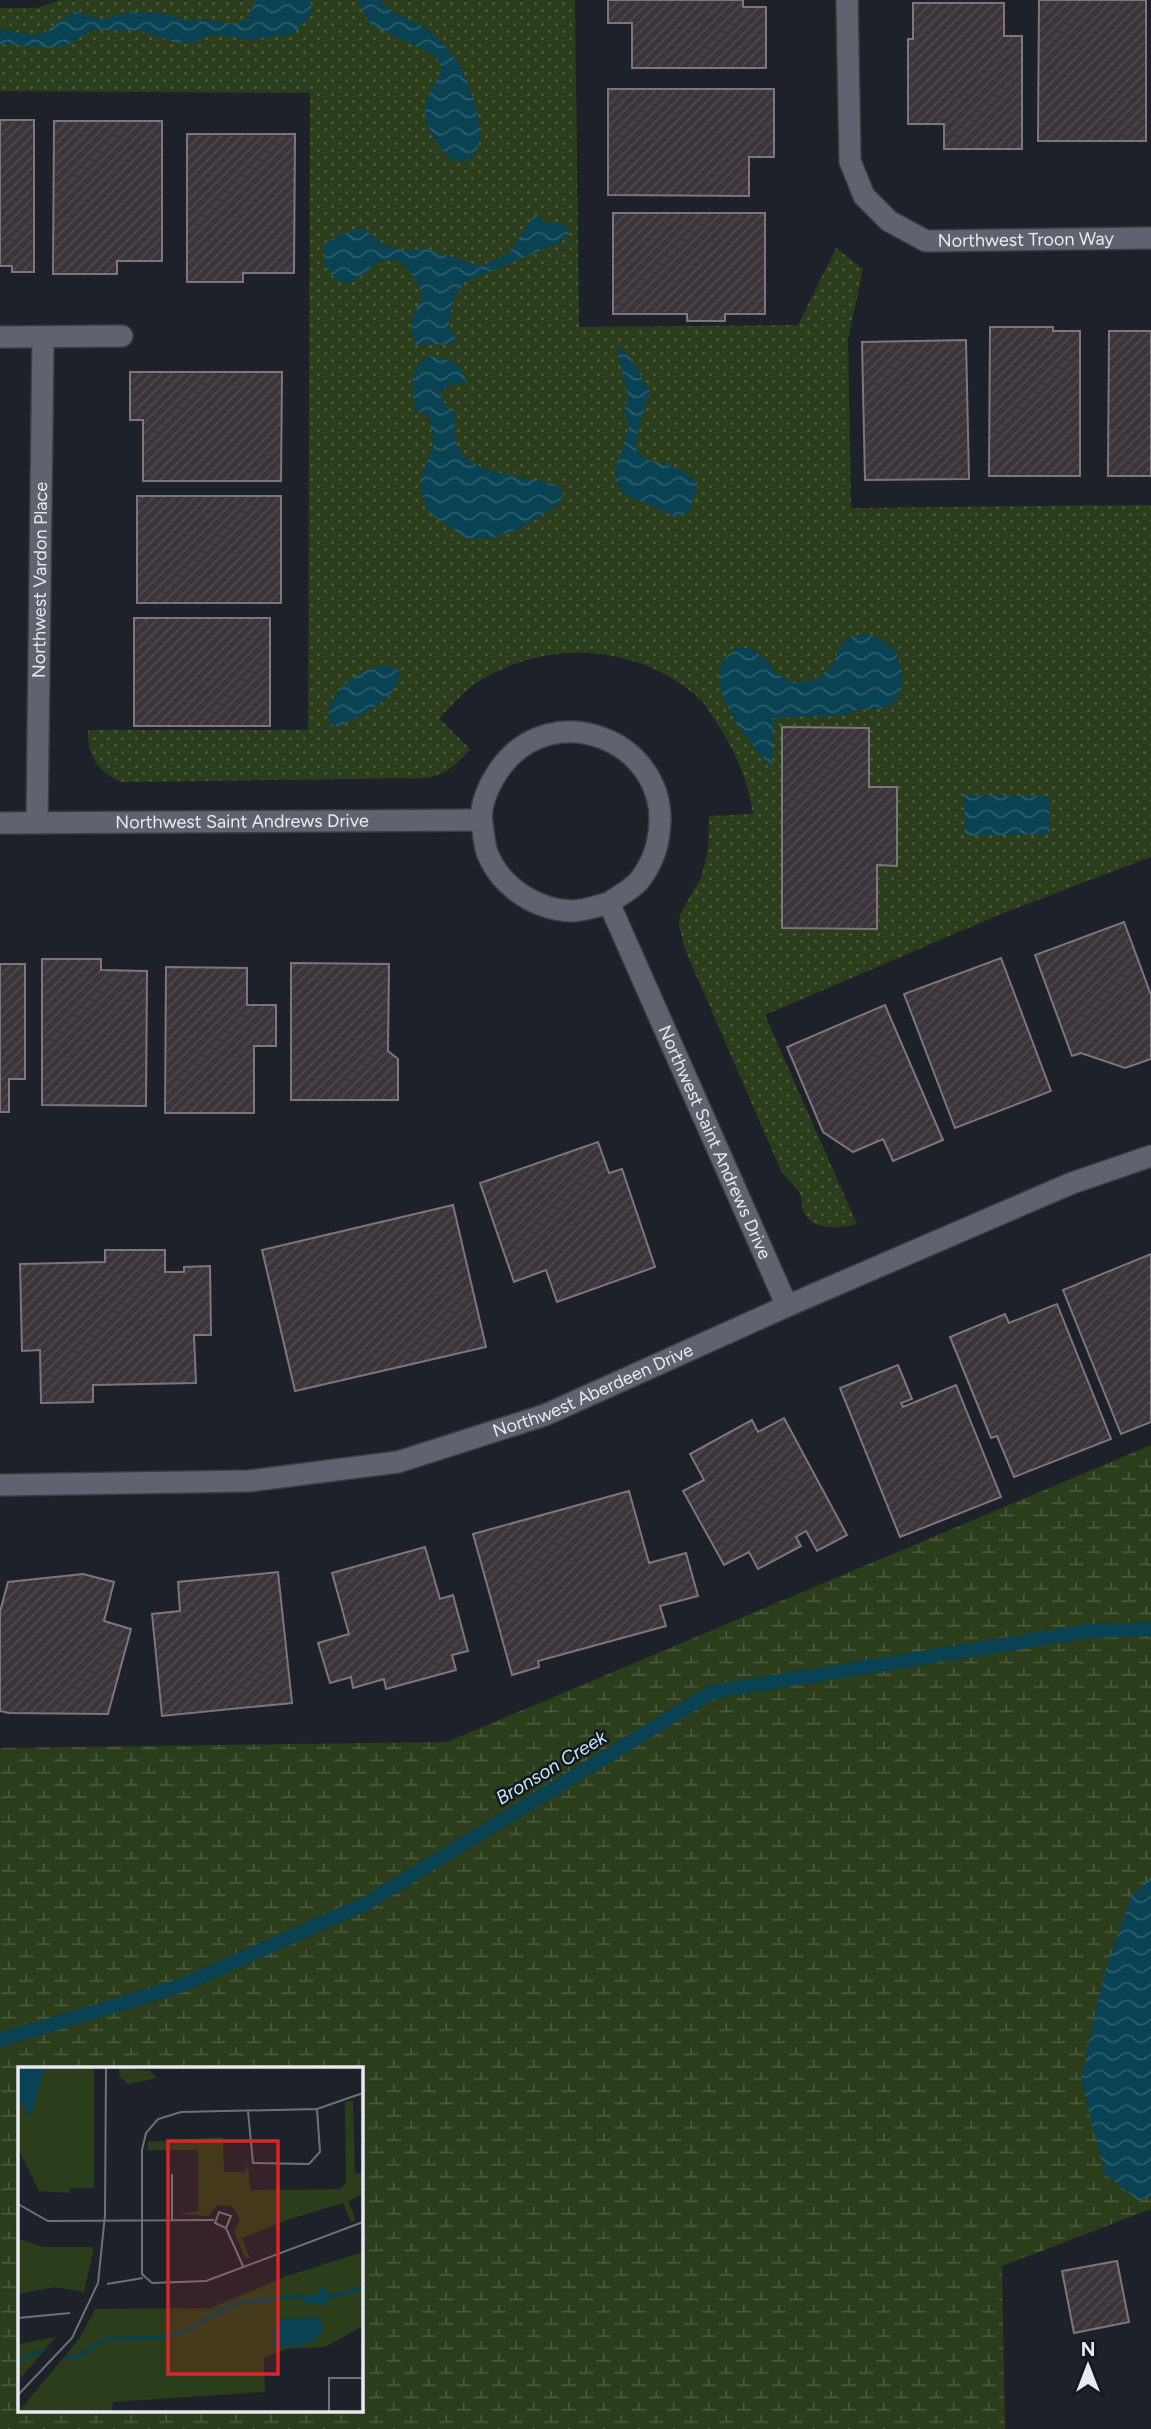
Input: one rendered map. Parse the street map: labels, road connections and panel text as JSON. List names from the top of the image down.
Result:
{
  "streets": {
    "street": [
      "Northwest Troon Way",
      "Northwest Vardon Place",
      "Northwest Saint Andrews Drive",
      "Northwest Aberdeen Drive"
    ]
  },
  "crossings": [
    ["Northwest Vardon Place", "Northwest Saint Andrews Drive"],
    ["Northwest Saint Andrews Drive", "Northwest Aberdeen Drive"]
  ],
  "water": ["Bronson Creek"],
  "north": "top"
}
